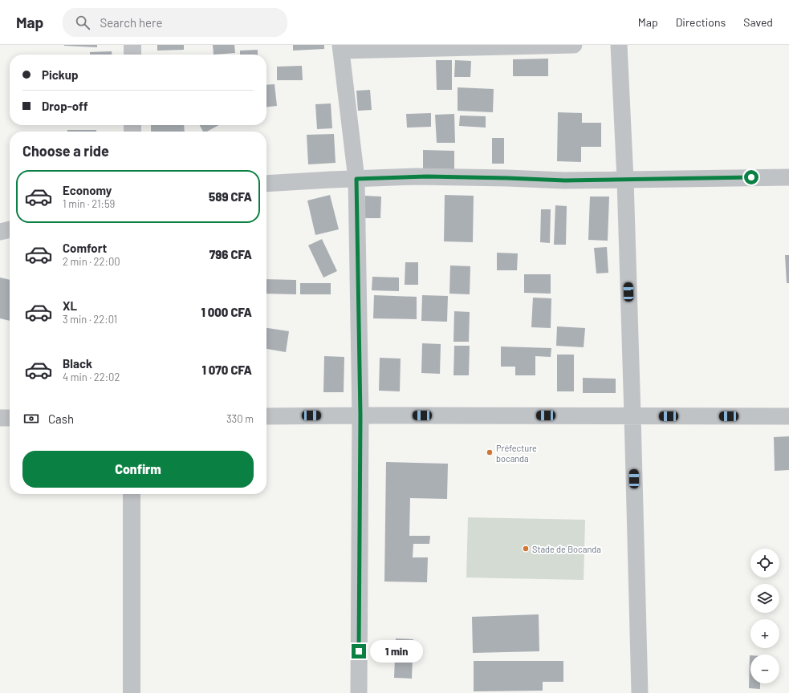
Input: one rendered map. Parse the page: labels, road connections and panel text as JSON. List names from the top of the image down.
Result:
{
  "places": ["Préfecture bocanda", "Stade de Bocanda"],
  "page": {
    "header": "Map",
    "search": "Search here",
    "nav": ["Map", "Directions", "Saved"],
    "banner": ["Pickup", "Drop-off"],
    "heading": "Choose a ride",
    "list": [
      {
        "name": "Economy",
        "note": "1 min · 21:59",
        "value": "589 CFA"
      },
      {
        "name": "Comfort",
        "note": "2 min · 22:00",
        "value": "796 CFA"
      },
      {
        "name": "XL",
        "note": "3 min · 22:01",
        "value": "1 000 CFA"
      },
      {
        "name": "Black",
        "note": "4 min · 22:02",
        "value": "1 070 CFA"
      }
    ],
    "pay": ["Cash", "330 m"],
    "buttons": "Confirm",
    "map_buttons": ["+", "−"],
    "bubble": "1 min"
  }
}
